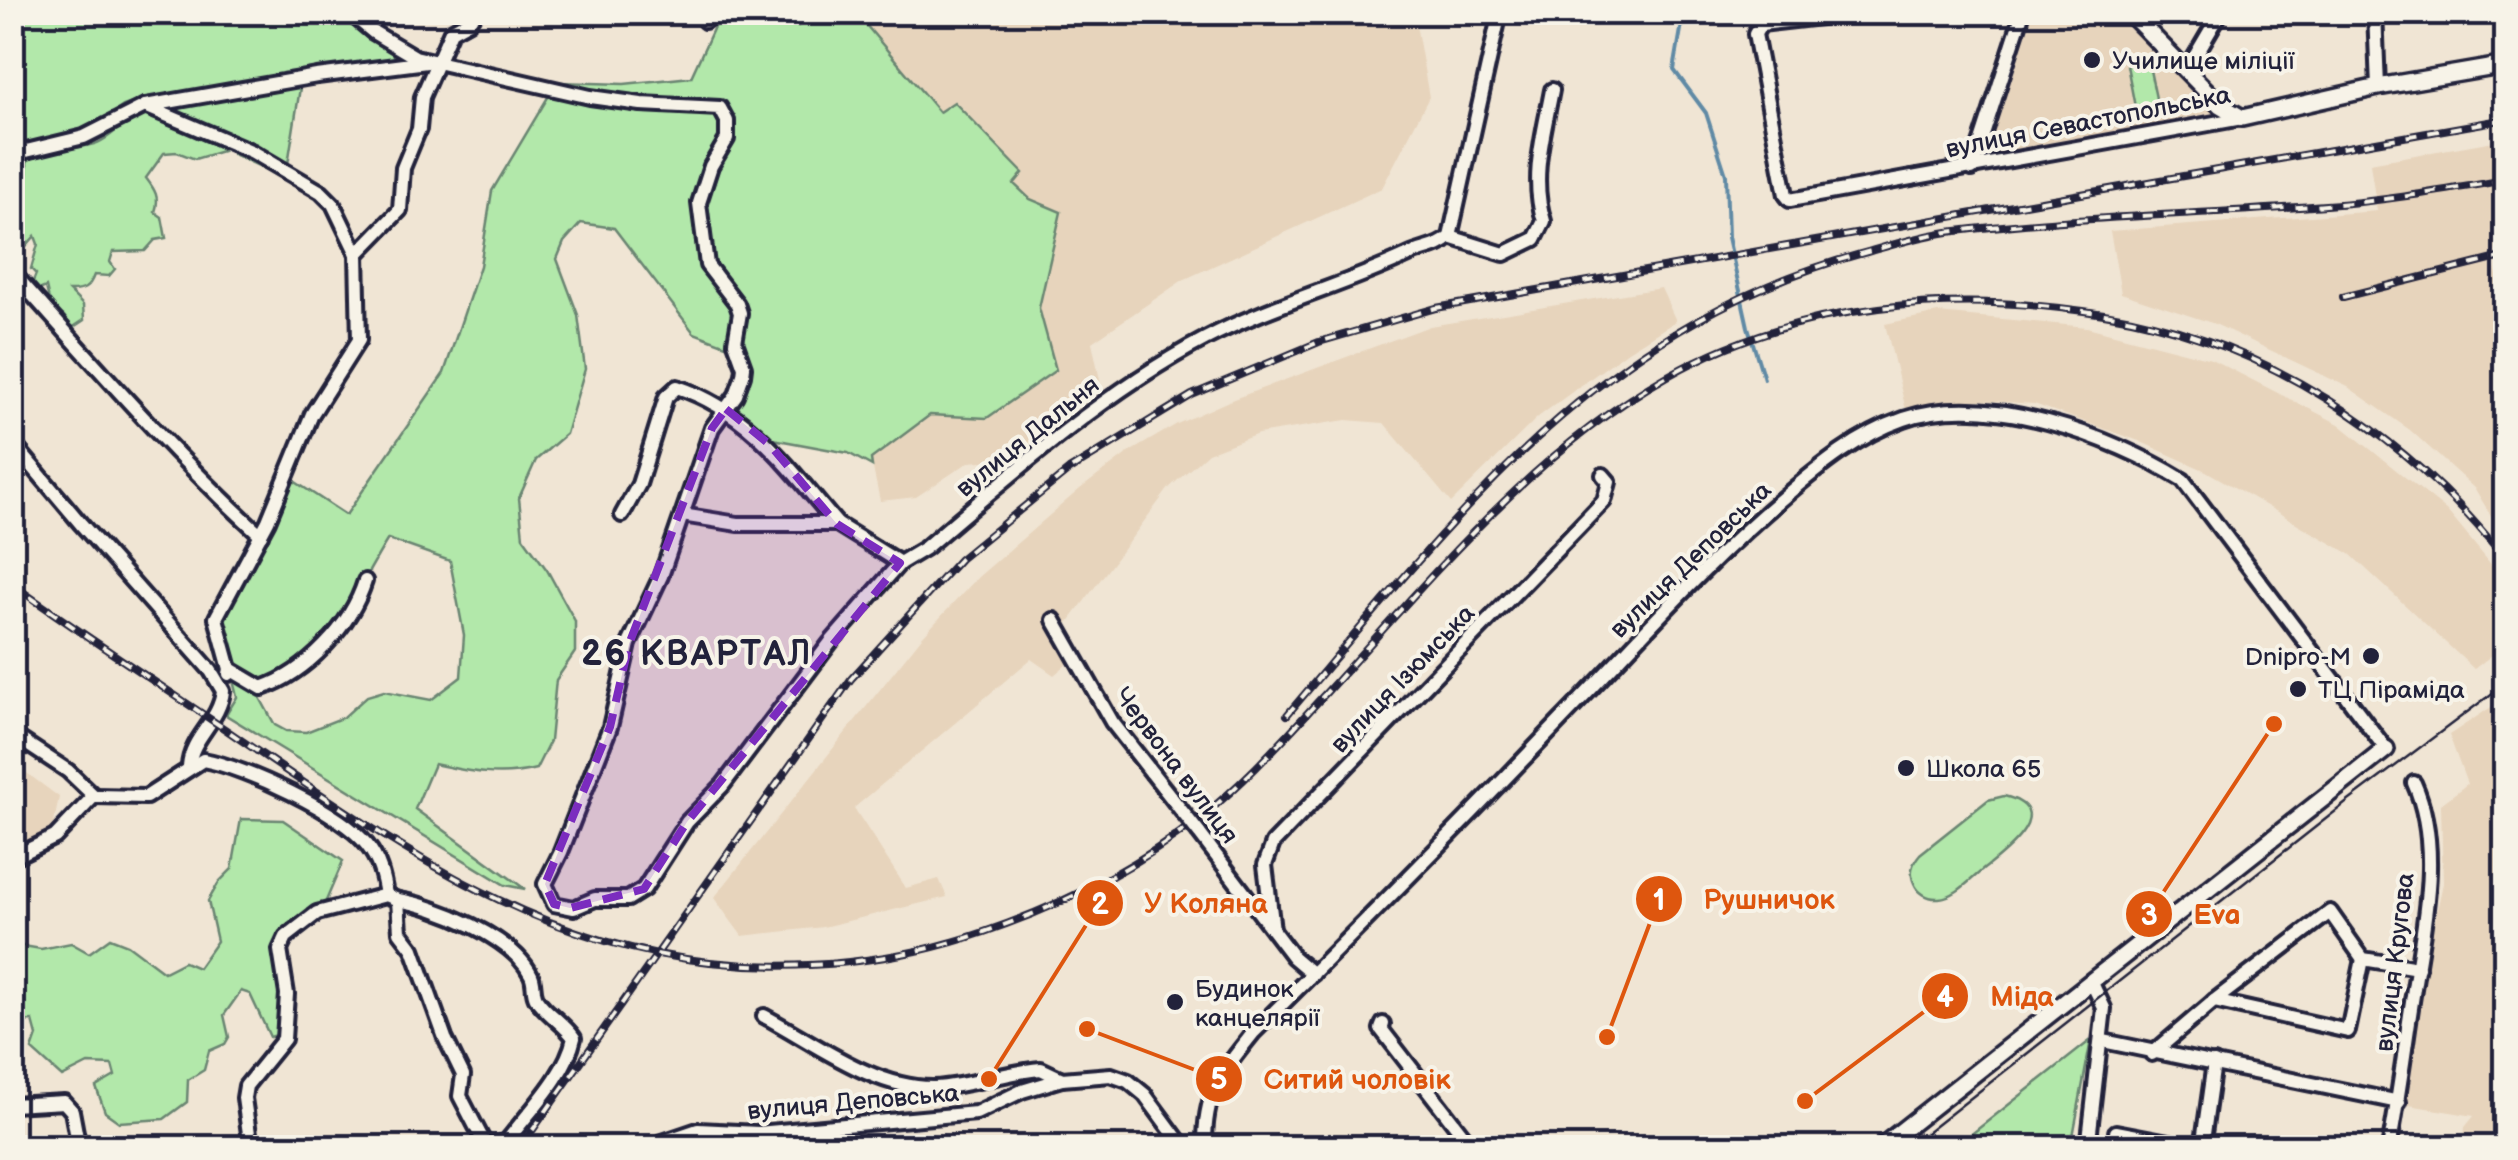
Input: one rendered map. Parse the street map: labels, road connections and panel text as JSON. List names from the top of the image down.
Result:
{
  "streets": {
    "street": [
      "вулиця Севастопольська",
      "вулиця Дальня",
      "вулиця Деповська",
      "вулиця Ізюмська",
      "Червона вулиця",
      "вулиця Кругова"
    ]
  },
  "crossings": [
    ["вулиця Деповська", "Червона вулиця"],
    ["вулиця Ізюмська", "Червона вулиця"]
  ],
  "districts": ["26 КВАРТАЛ"],
  "places": [
    "Училище міліції",
    "Dnipro-M",
    "ТЦ Піраміда",
    "Eva",
    "Школа 65",
    "Будинок канцелярії",
    "Ситий чоловік",
    "Рушничок",
    "У Коляна",
    "Міда"
  ]
}
